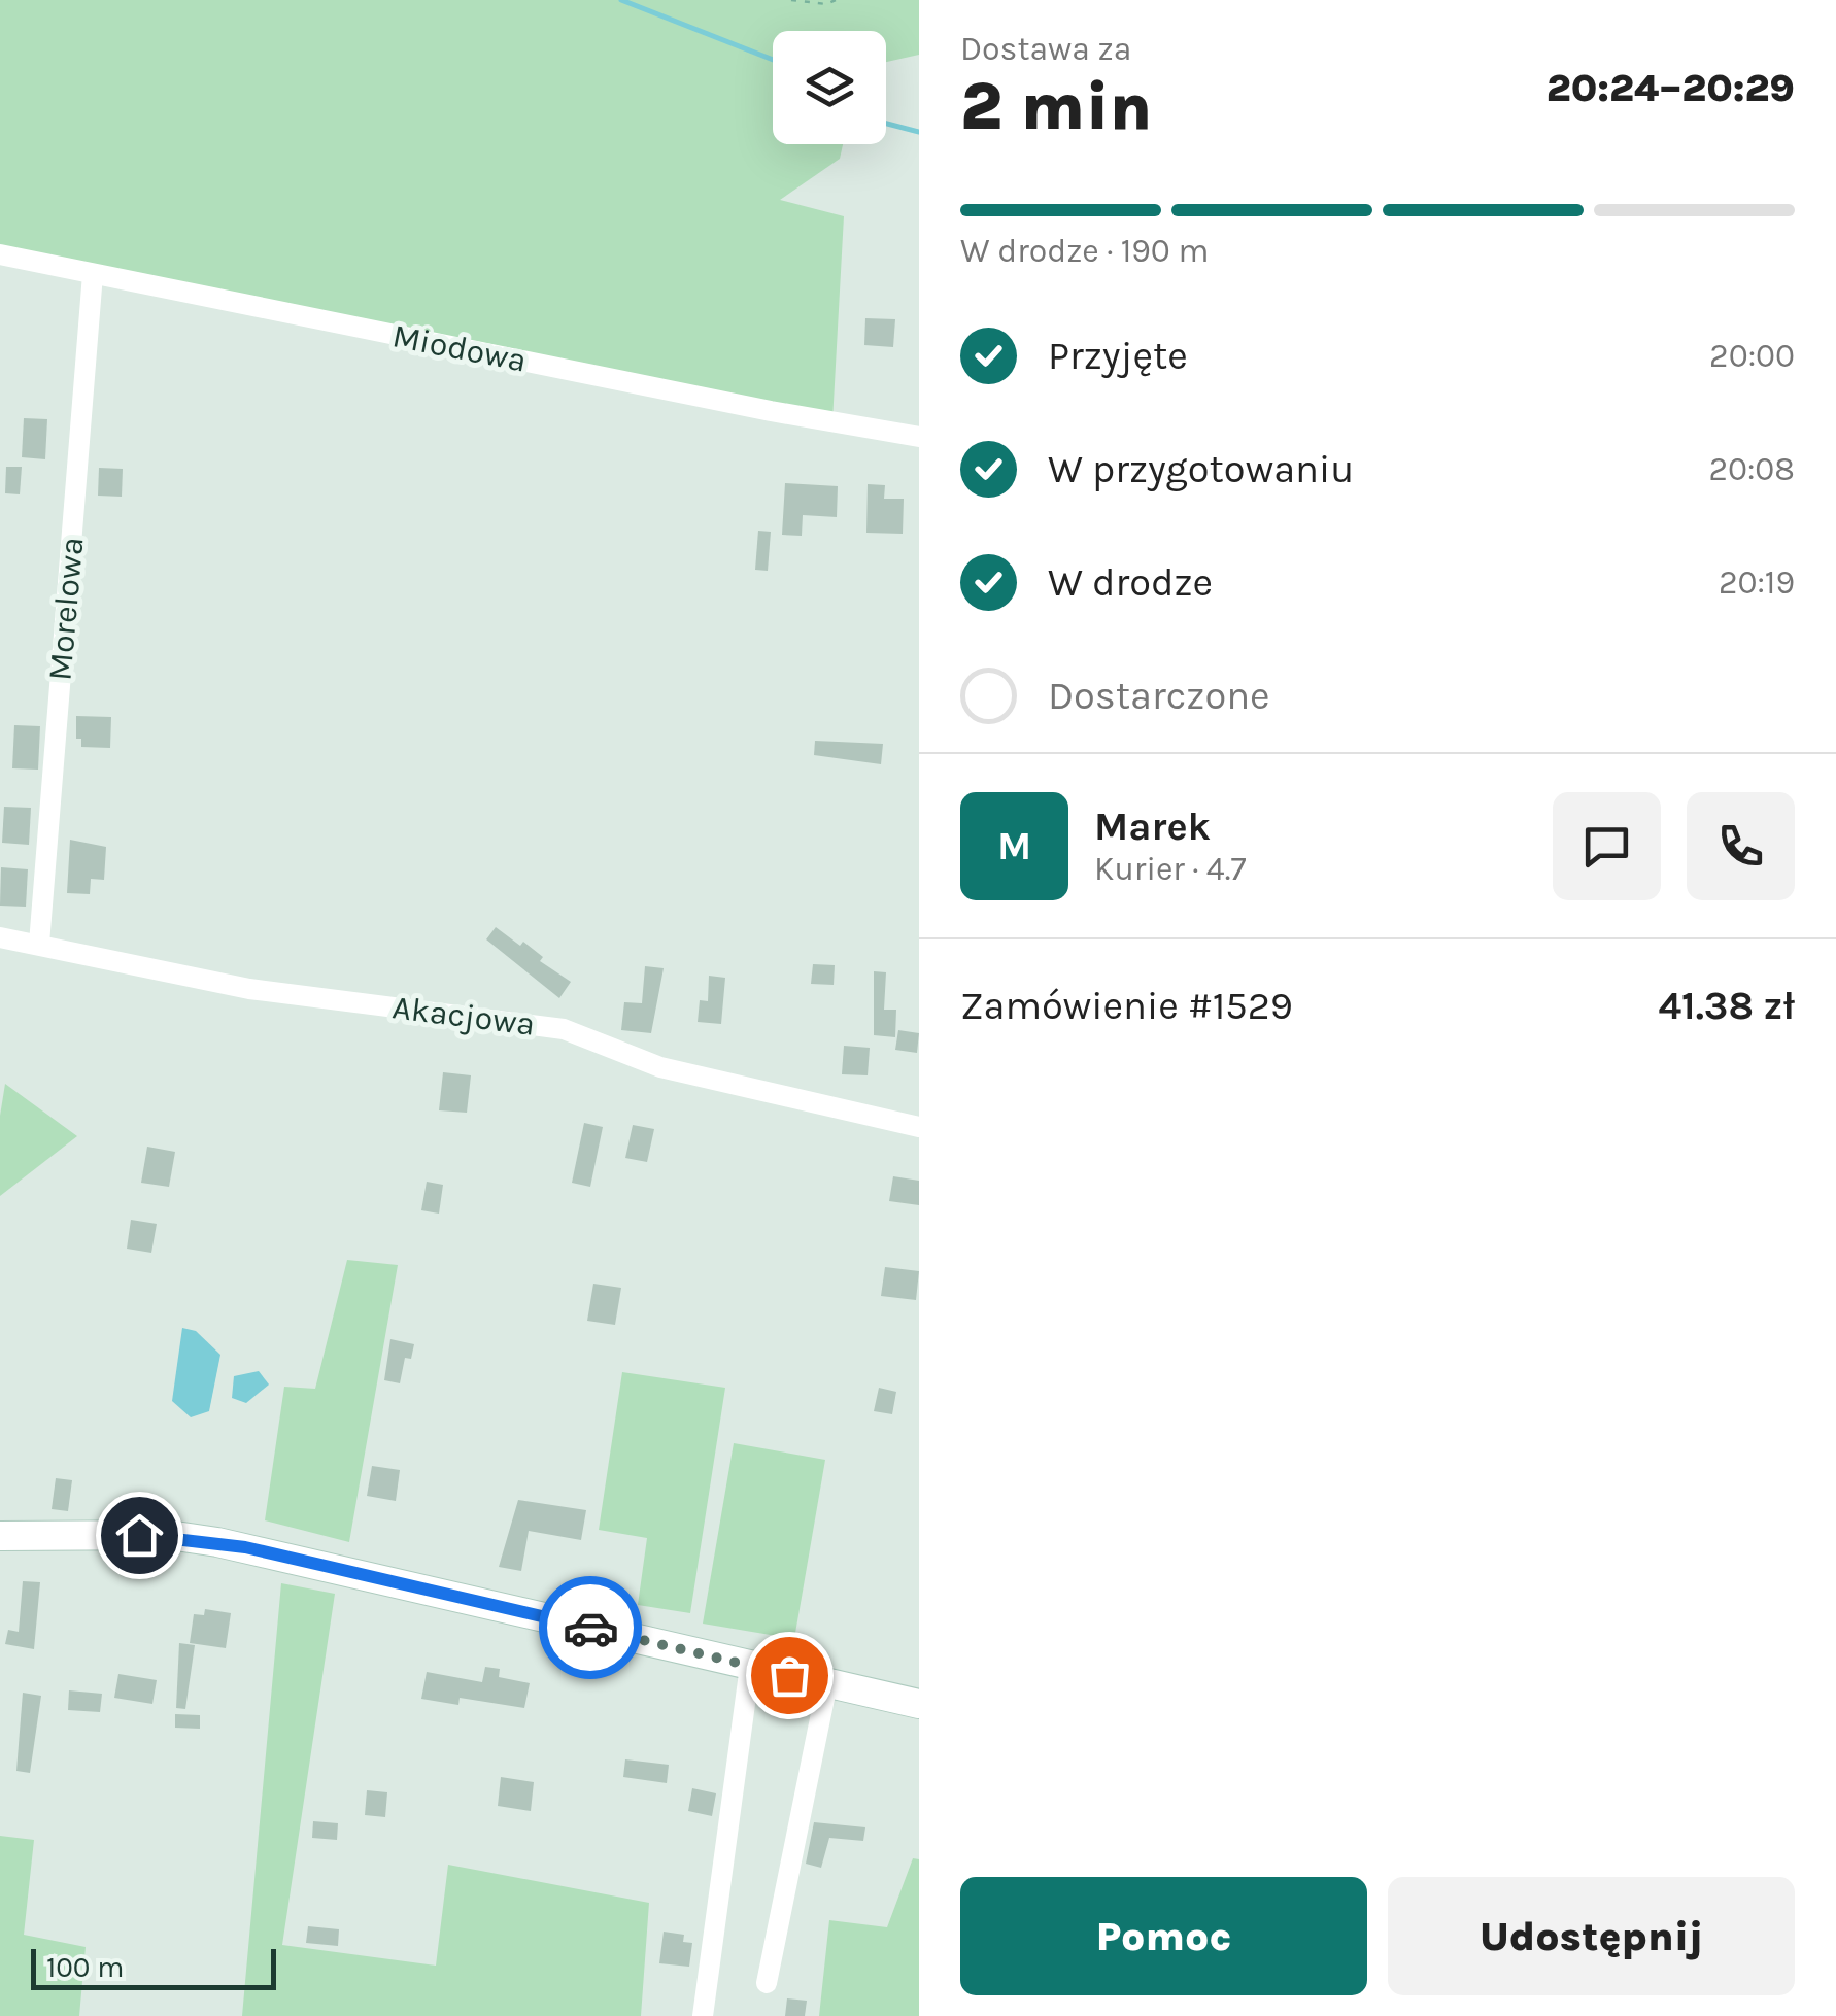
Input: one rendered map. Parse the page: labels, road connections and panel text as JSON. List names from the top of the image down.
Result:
{
  "streets": {
    "street": ["Miodowa", "Morelowa", "Akacjowa"]
  },
  "crossings": [
    ["Miodowa", "Morelowa"],
    ["Morelowa", "Akacjowa"]
  ],
  "scale_bar": "100 m",
  "page": {
    "heading": ["2 min", "Dostawa za", "20:24–20:29"],
    "panel": [
      "Marek",
      "Kurier · 4.7",
      "Zamówienie #1529",
      "41.38 zł"
    ],
    "bar": "W drodze · 190 m",
    "list": [
      ["Przyjęte", "20:00"],
      ["W przygotowaniu", "20:08"],
      ["W drodze", "20:19"],
      "Dostarczone"
    ],
    "round": "M",
    "buttons": ["Pomoc", "Udostępnij"],
    "scale": "100 m"
  }
}
